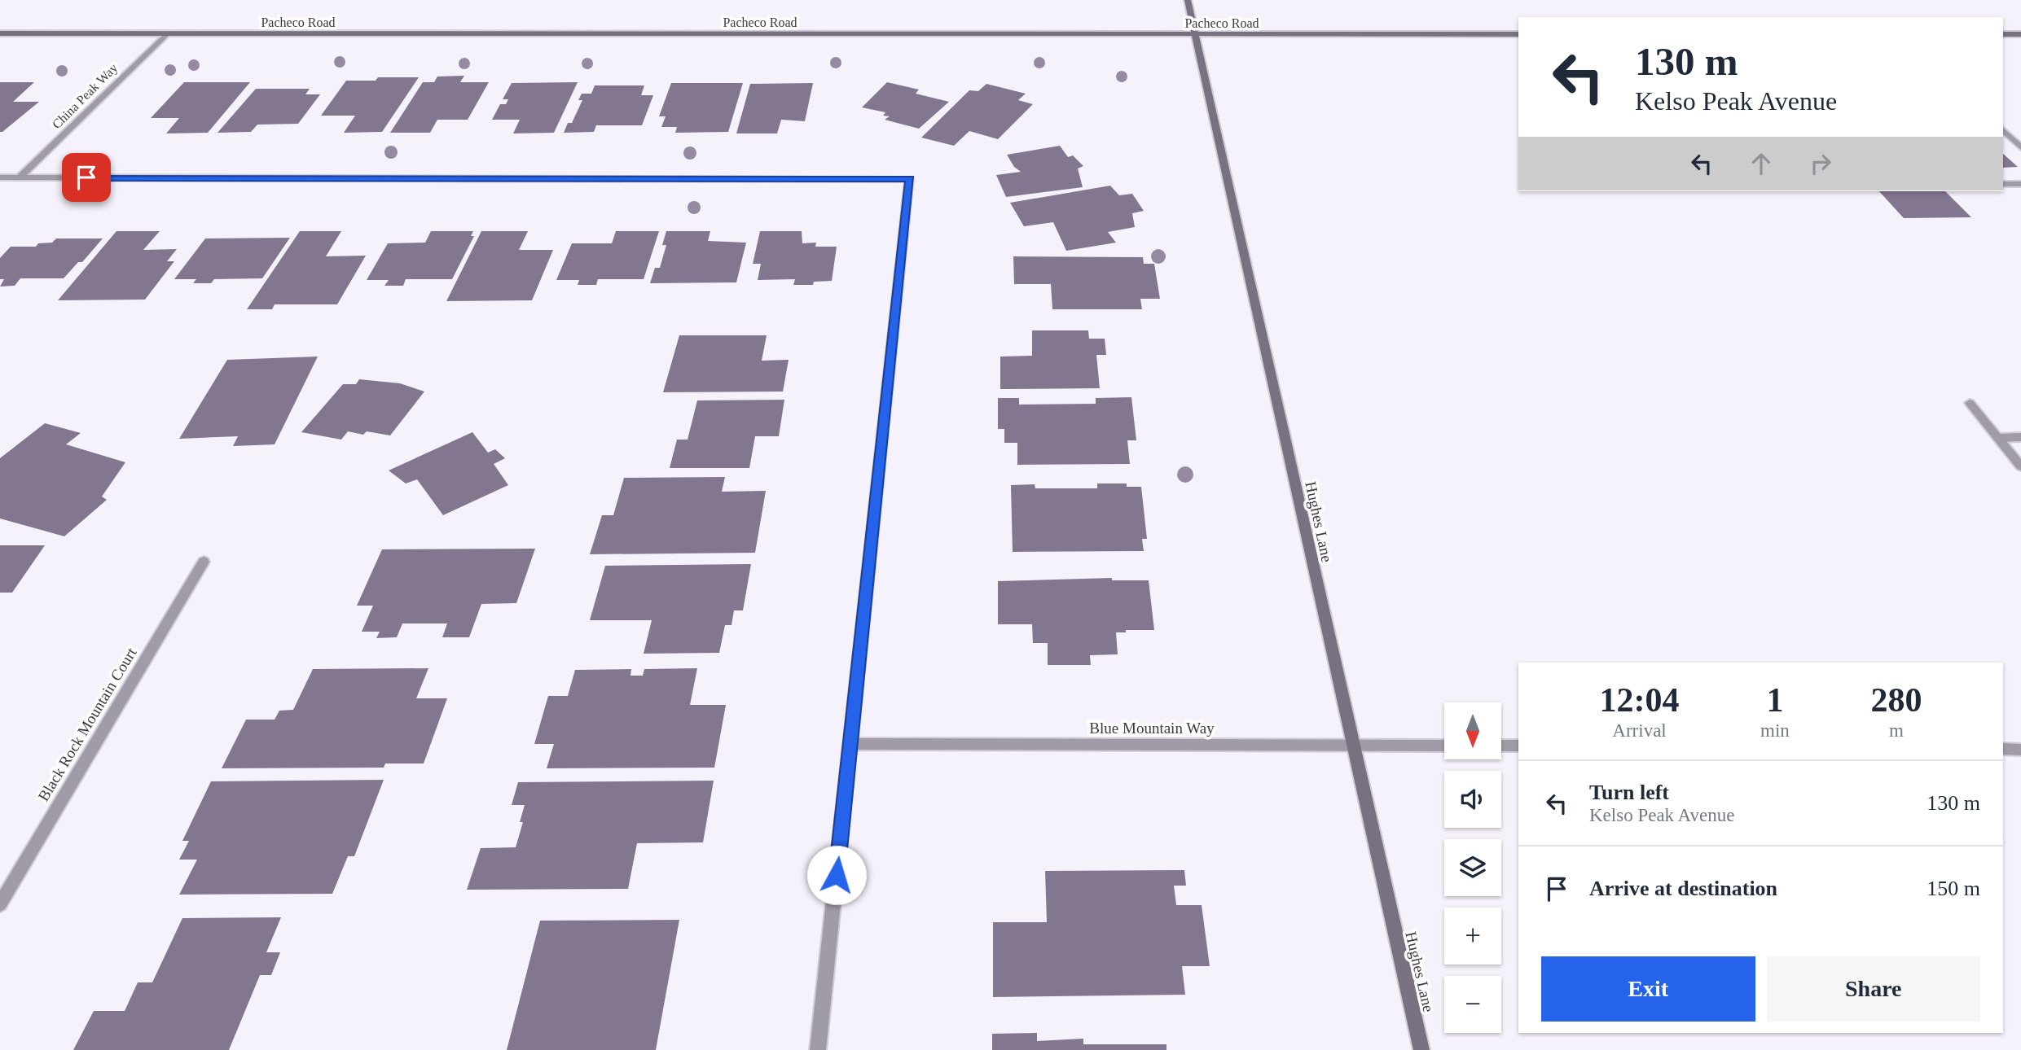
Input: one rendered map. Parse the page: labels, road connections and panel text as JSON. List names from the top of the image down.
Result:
{
  "streets": {
    "street": [
      "Pacheco Road",
      "China Peak Way",
      "Hughes Lane",
      "Black Rock Mountain Court",
      "Blue Mountain Way"
    ]
  },
  "crossings": [
    ["Pacheco Road", "China Peak Way"],
    ["Pacheco Road", "Hughes Lane"],
    ["Hughes Lane", "Blue Mountain Way"]
  ],
  "north": "bottom",
  "page": {
    "turn": ["130 m", "Kelso Peak Avenue"],
    "eta": [
      "12:04",
      "Arrival",
      "1",
      "min",
      "280",
      "m"
    ],
    "map_buttons": ["+", "−"],
    "list": [
      {
        "name": "Turn left",
        "note": "Kelso Peak Avenue",
        "value": "130 m"
      },
      {
        "name": "Arrive at destination",
        "value": "150 m"
      }
    ],
    "buttons": ["Exit", "Share"]
  }
}
